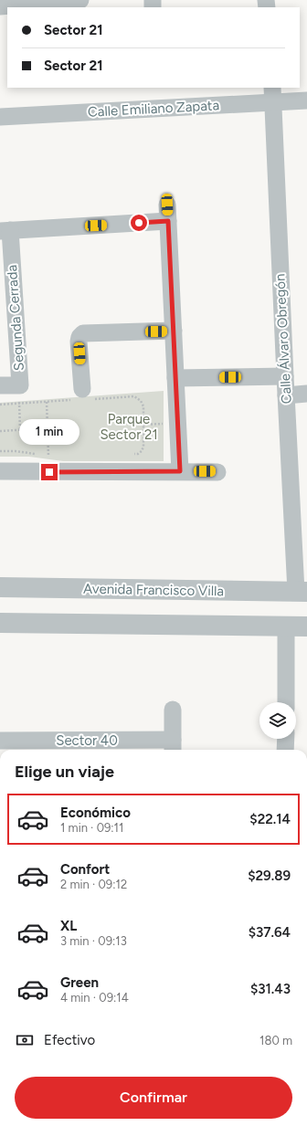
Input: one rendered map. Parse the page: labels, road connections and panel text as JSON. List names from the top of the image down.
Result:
{
  "streets": {
    "street": [
      "Calle Emiliano Zapata",
      "Segunda Cerrada",
      "Calle Álvaro Obregón",
      "Avenida Francisco Villa",
      "Sector 40"
    ]
  },
  "crossings": [
    ["Calle Emiliano Zapata", "Calle Álvaro Obregón"],
    ["Calle Álvaro Obregón", "Avenida Francisco Villa"]
  ],
  "parks": ["Parque Sector 21"],
  "page": {
    "banner": ["Sector 21", "Sector 21"],
    "bubble": "1 min",
    "heading": "Elige un viaje",
    "list": [
      {
        "name": "Económico",
        "note": "1 min · 09:11",
        "value": "$22.14"
      },
      {
        "name": "Confort",
        "note": "2 min · 09:12",
        "value": "$29.89"
      },
      {
        "name": "XL",
        "note": "3 min · 09:13",
        "value": "$37.64"
      },
      {
        "name": "Green",
        "note": "4 min · 09:14",
        "value": "$31.43"
      }
    ],
    "pay": ["Efectivo", "180 m"],
    "buttons": "Confirmar"
  }
}
